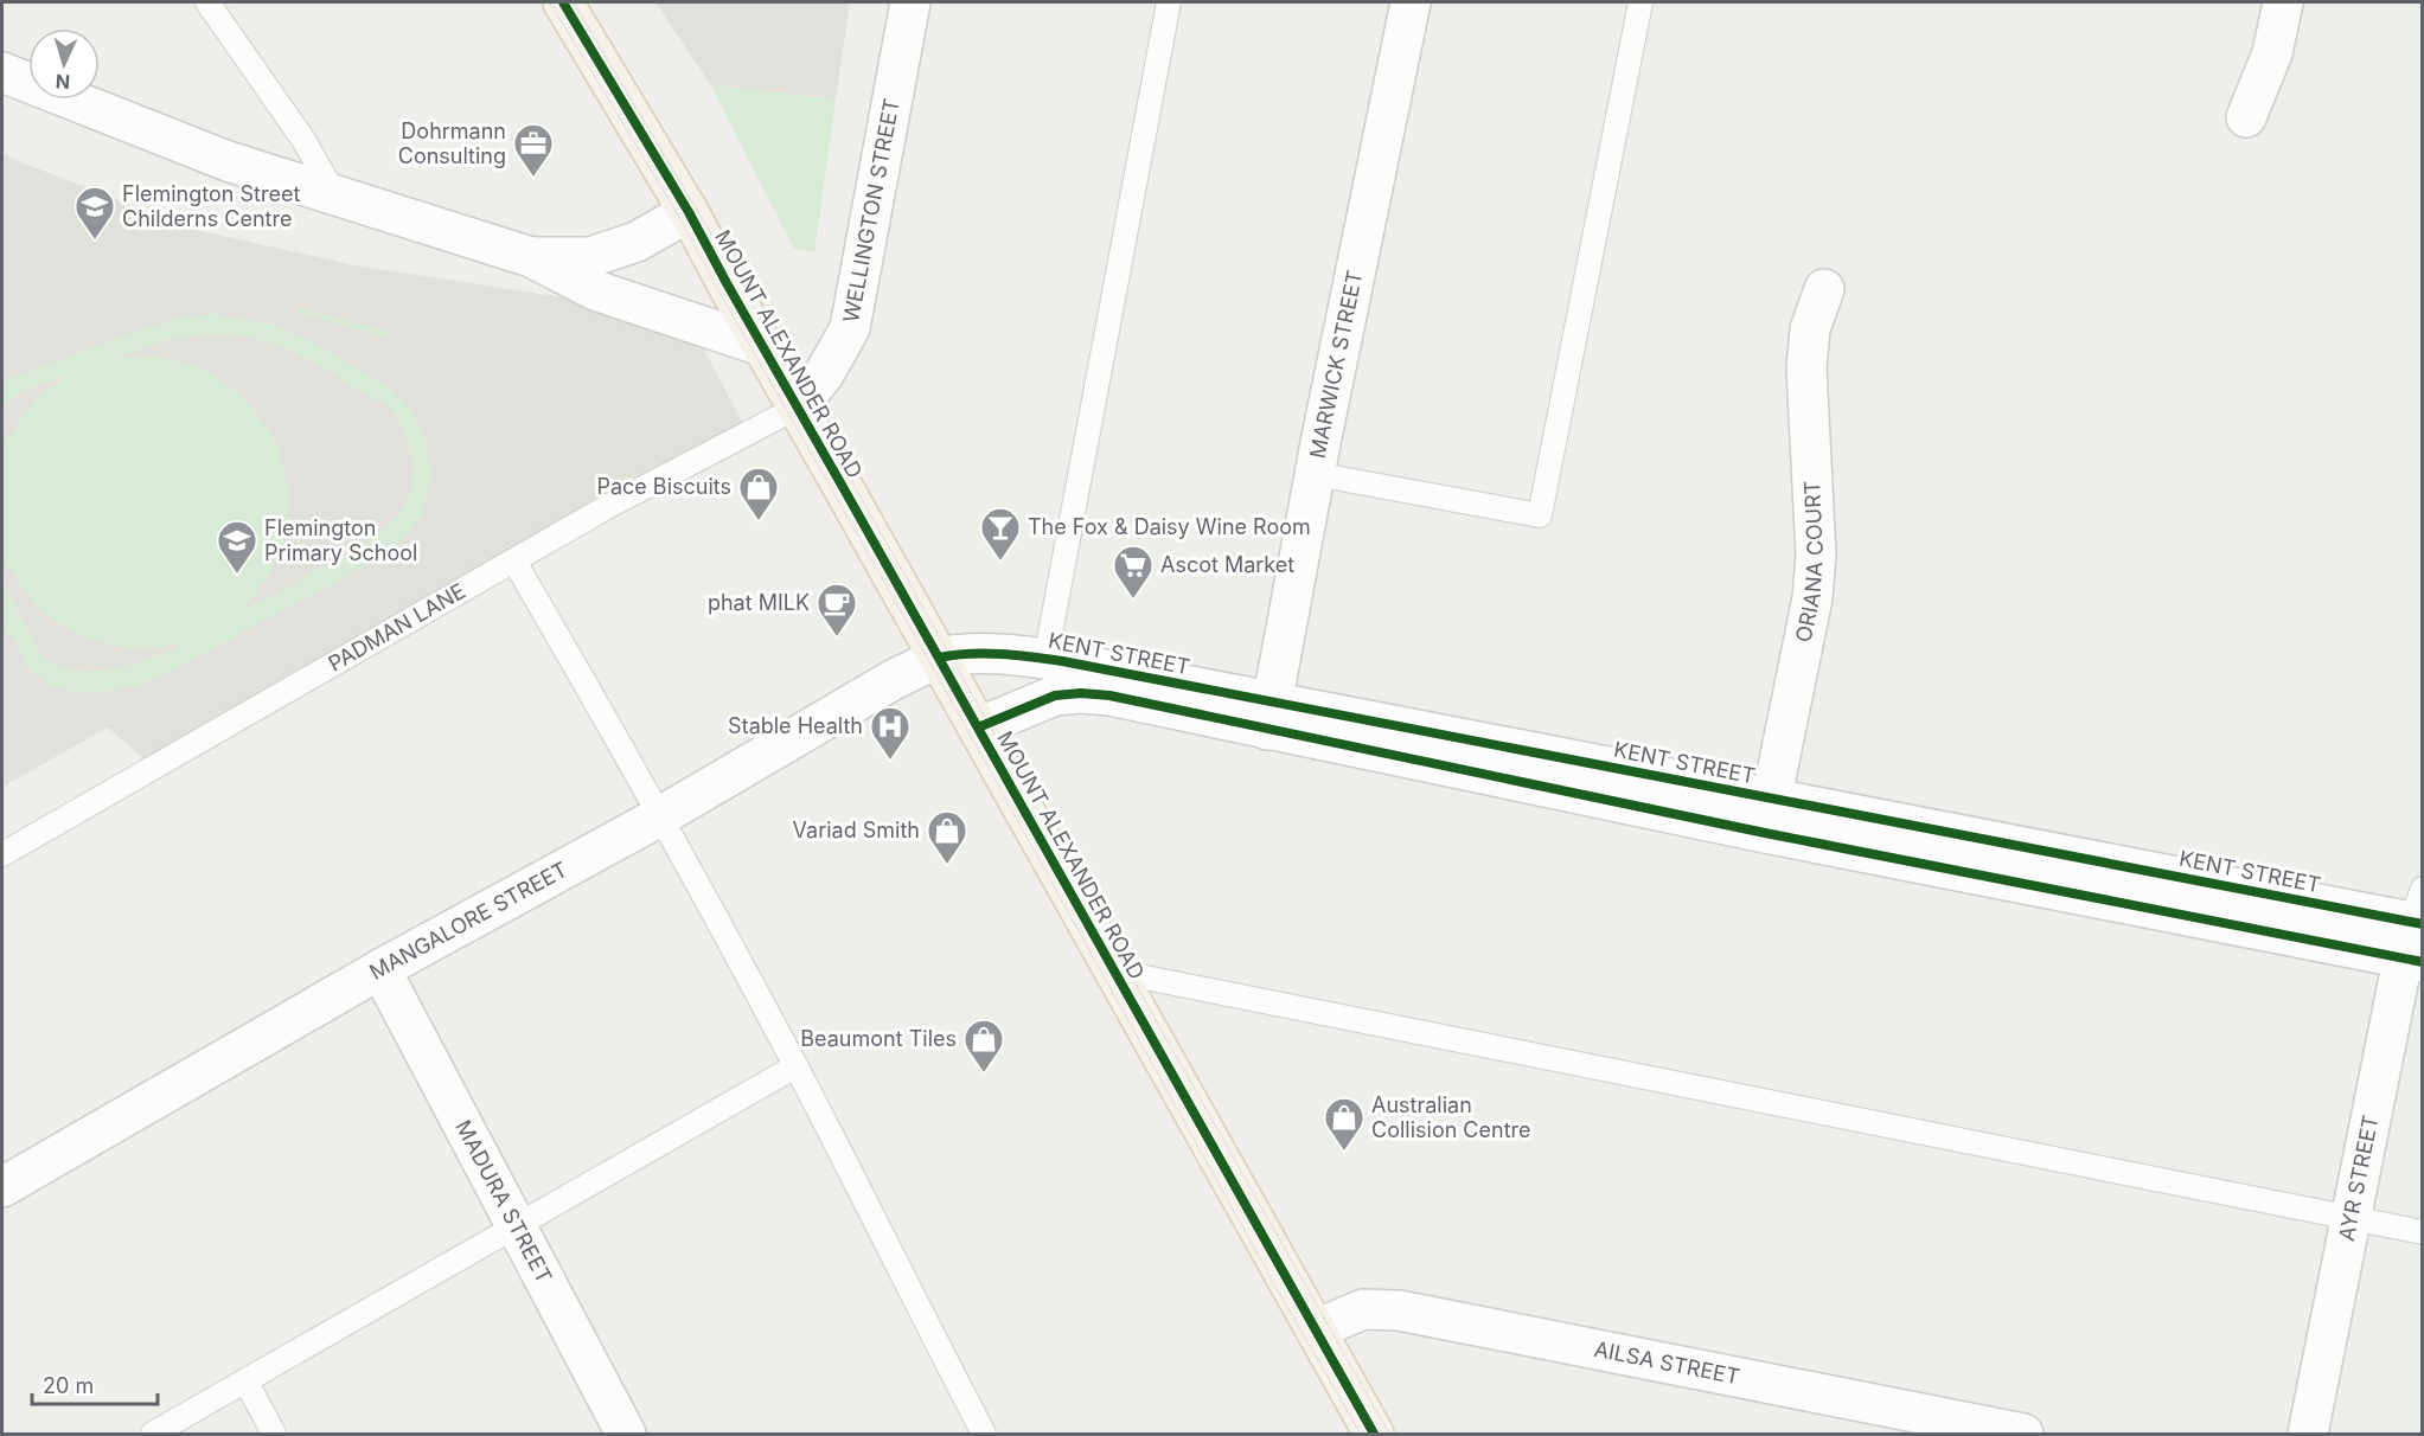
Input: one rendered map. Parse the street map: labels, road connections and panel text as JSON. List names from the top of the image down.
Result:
{
  "streets": {
    "main road": ["MOUNT ALEXANDER ROAD"],
    "street": [
      "WELLINGTON STREET",
      "MARWICK STREET",
      "ORIANA COURT",
      "KENT STREET",
      "MANGALORE STREET",
      "AYR STREET",
      "MADURA STREET",
      "AILSA STREET"
    ],
    "lane": ["PADMAN LANE"]
  },
  "crossings": [
    ["WELLINGTON STREET", "MOUNT ALEXANDER ROAD"],
    ["WELLINGTON STREET", "PADMAN LANE"],
    ["MOUNT ALEXANDER ROAD", "PADMAN LANE"],
    ["MOUNT ALEXANDER ROAD", "KENT STREET"],
    ["MOUNT ALEXANDER ROAD", "MANGALORE STREET"],
    ["MOUNT ALEXANDER ROAD", "AILSA STREET"],
    ["MARWICK STREET", "KENT STREET"],
    ["ORIANA COURT", "KENT STREET"],
    ["KENT STREET", "MANGALORE STREET"],
    ["KENT STREET", "AYR STREET"],
    ["MANGALORE STREET", "MADURA STREET"]
  ],
  "places": {
    "office": ["Dohrmann Consulting"],
    "school or university": ["Flemington Street Childerns Centre", "Flemington Primary School"],
    "shop": [
      "Pace Biscuits",
      "Variad Smith",
      "Beaumont Tiles",
      "Australian Collision Centre"
    ],
    "bar": ["The Fox & Daisy Wine Room"],
    "supermarket": ["Ascot Market"],
    "cafe": ["phat MILK"],
    "hospital": ["Stable Health"]
  },
  "scale_bar": "20 m",
  "north": "bottom"
}
